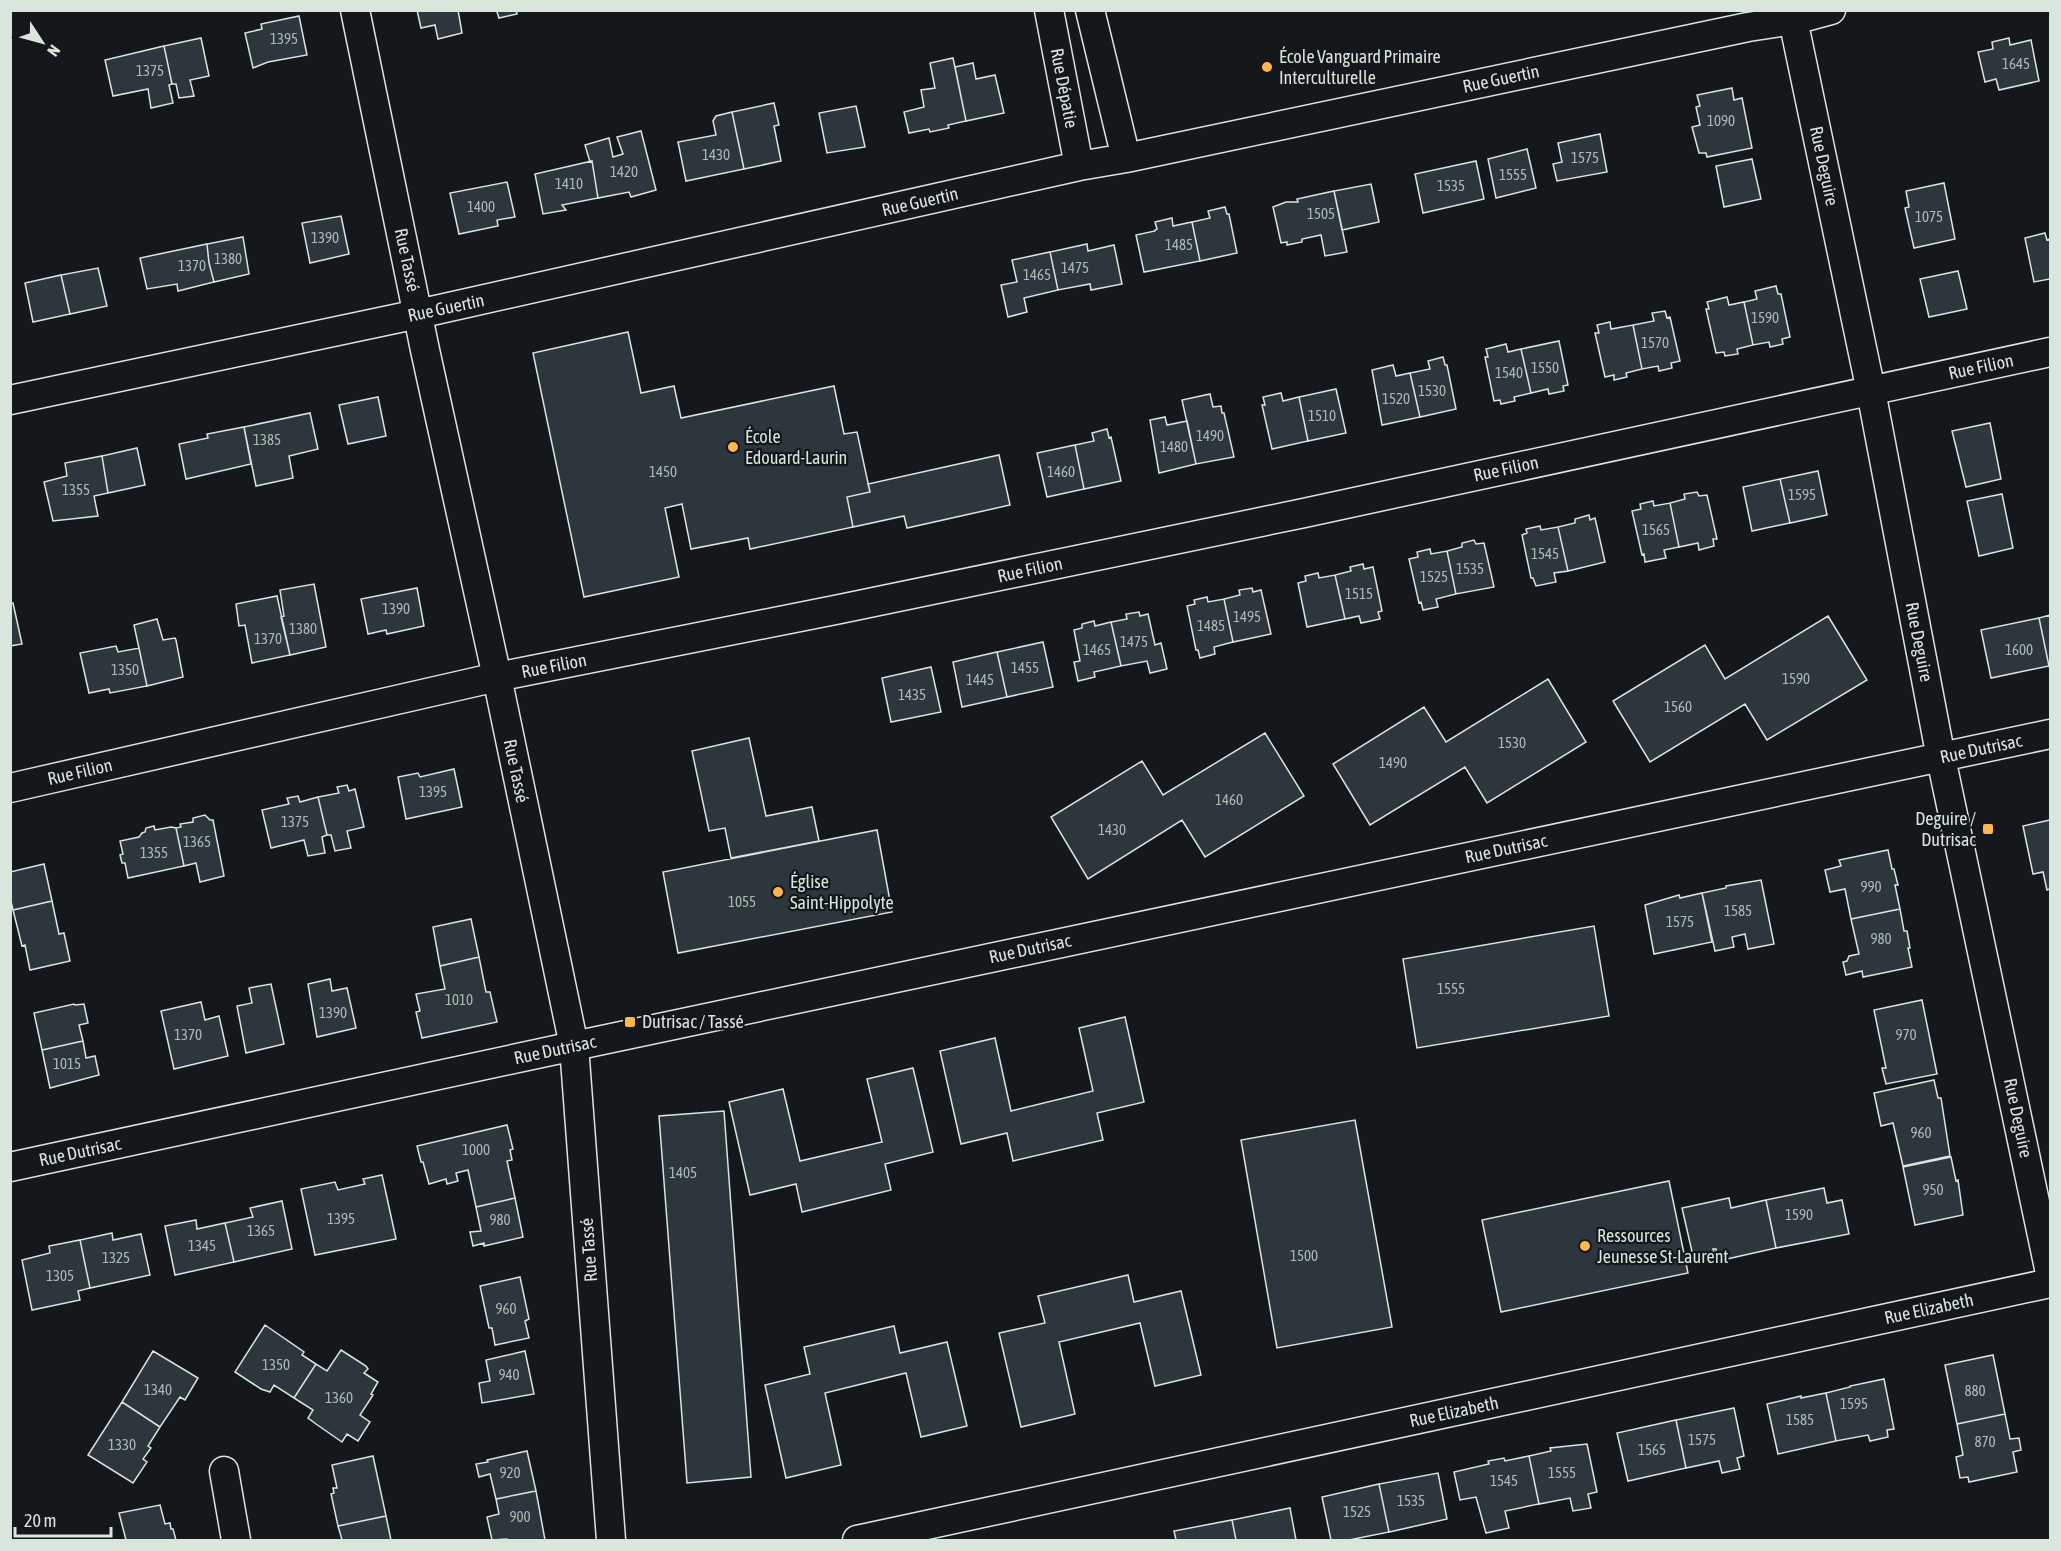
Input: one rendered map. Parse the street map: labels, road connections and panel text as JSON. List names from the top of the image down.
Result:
{
  "streets": {
    "street": [
      "Rue Guertin",
      "Rue Dépatie",
      "Rue Deguire",
      "Rue Tassé",
      "Rue Filion",
      "Rue Dutrisac",
      "Rue Elizabeth"
    ]
  },
  "crossings": [
    ["Rue Guertin", "Rue Dépatie"],
    ["Rue Guertin", "Rue Deguire"],
    ["Rue Guertin", "Rue Tassé"],
    ["Rue Deguire", "Rue Filion"],
    ["Rue Deguire", "Rue Dutrisac"],
    ["Rue Tassé", "Rue Filion"],
    ["Rue Tassé", "Rue Dutrisac"]
  ],
  "places": {
    "other": [
      "École Vanguard Primaire Interculturelle",
      "École Edouard-Laurin",
      "Église Saint-Hippolyte",
      "Ressources Jeunesse St-Laurent"
    ],
    "transit": ["Deguire / Dutrisac", "Dutrisac / Tassé"]
  },
  "house_numbers": [
    "1395",
    "1645",
    "1375",
    "1090",
    "1430",
    "1575",
    "1420",
    "1555",
    "1410",
    "1535",
    "1400",
    "1505",
    "1075",
    "1390",
    "1485",
    "1380",
    "1370",
    "1475",
    "1465",
    "1590",
    "1570",
    "1550",
    "1540",
    "1530",
    "1520",
    "1510",
    "1490",
    "1385",
    "1480",
    "1450",
    "1460",
    "1355",
    "1595",
    "1565",
    "1545",
    "1535",
    "1525",
    "1515",
    "1390",
    "1495",
    "1485",
    "1380",
    "1370",
    "1475",
    "1465",
    "1600",
    "1455",
    "1350",
    "1590",
    "1445",
    "1435",
    "1560",
    "1530",
    "1490",
    "1395",
    "1460",
    "1375",
    "1430",
    "1365",
    "1355",
    "990",
    "1055",
    "1585",
    "1575",
    "980",
    "1555",
    "1010",
    "1390",
    "1370",
    "970",
    "1015",
    "960",
    "1000",
    "1405",
    "950",
    "1590",
    "1395",
    "980",
    "1365",
    "1345",
    "1500",
    "1325",
    "1305",
    "960",
    "1350",
    "940",
    "1340",
    "880",
    "1360",
    "1595",
    "1585",
    "1575",
    "870",
    "1330",
    "1565",
    "920",
    "1555",
    "1545",
    "1535",
    "1525",
    "900"
  ],
  "scale_bar": "20 m",
  "north": "bottom right"
}
